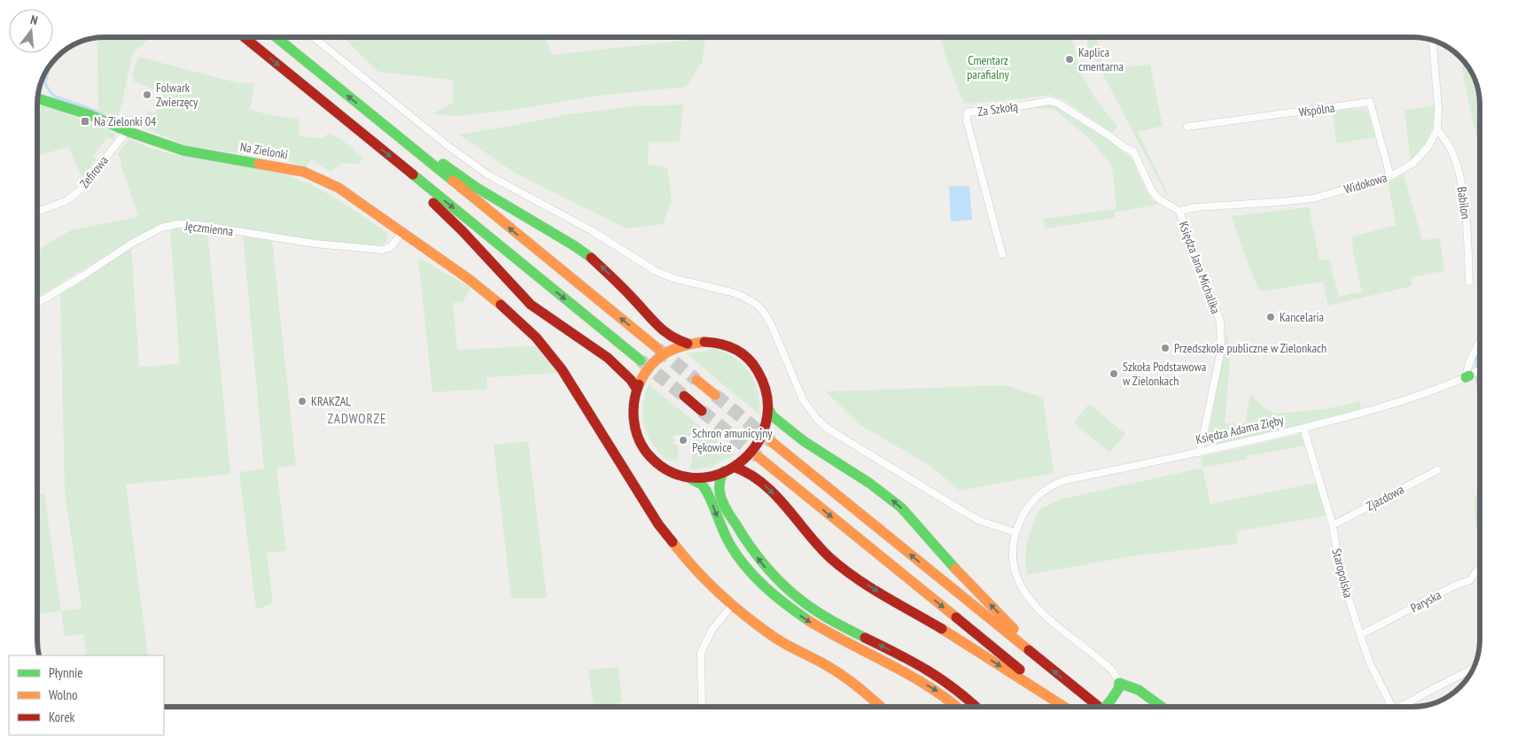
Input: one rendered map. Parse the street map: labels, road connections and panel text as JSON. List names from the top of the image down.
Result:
{
  "streets": {
    "main road": ["Na Zielonki"],
    "street": [
      "Za Szkołą",
      "Wspólna",
      "Zefirowa",
      "Widokowa",
      "Babilon",
      "Jęczmienna",
      "Księdza Jana Michalika",
      "Księdza Adama Zięby",
      "Zjazdowa",
      "Staropolska",
      "Paryska"
    ]
  },
  "crossings": [
    ["Za Szkołą", "Księdza Jana Michalika"],
    ["Wspólna", "Widokowa"],
    ["Na Zielonki", "Zefirowa"],
    ["Na Zielonki", "Jęczmienna"],
    ["Widokowa", "Babilon"],
    ["Widokowa", "Księdza Jana Michalika"],
    ["Księdza Jana Michalika", "Księdza Adama Zięby"],
    ["Księdza Adama Zięby", "Staropolska"],
    ["Zjazdowa", "Staropolska"],
    ["Staropolska", "Paryska"]
  ],
  "districts": ["ZADWORZE"],
  "parks": ["Cmentarz parafialny"],
  "places": {
    "other": [
      "Kaplica cmentarna",
      "Folwark Zwierzęcy",
      "Kancelaria",
      "Przedszkole publiczne w Zielonkach",
      "Szkoła Podstawowa w Zielonkach",
      "KRAKŻAL",
      "Schron amunicyjny Pękowice"
    ],
    "transit": ["Na Zielonki 04"]
  },
  "legend": ["Płynnie", "Wolno", "Korek"],
  "north": "top"
}
